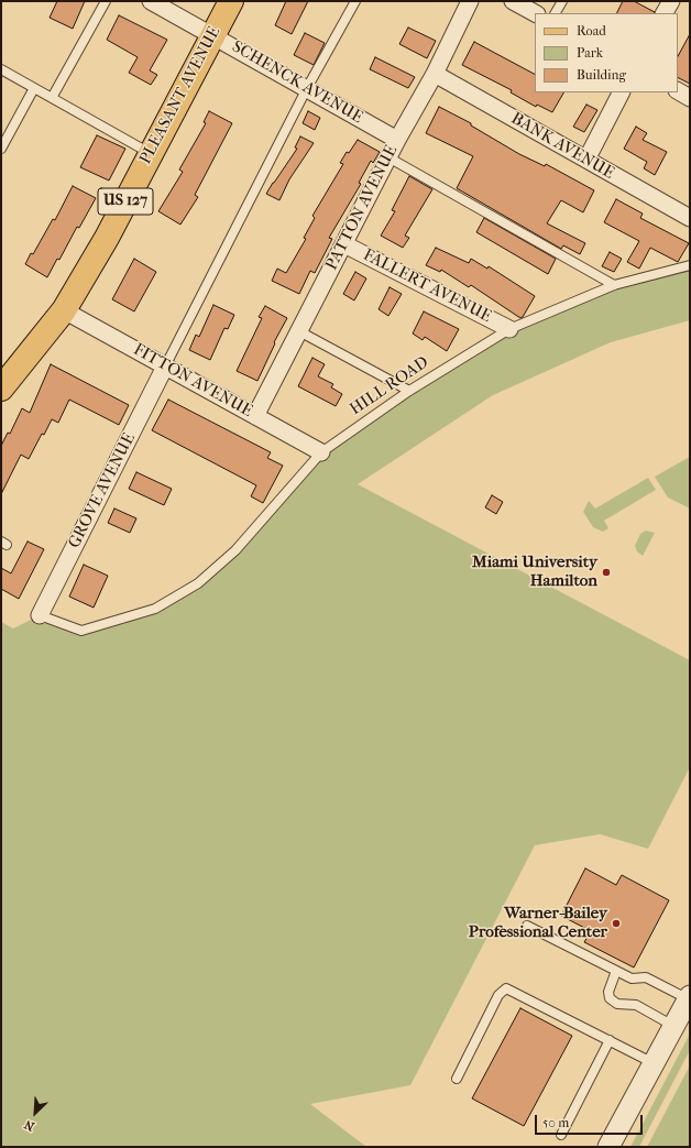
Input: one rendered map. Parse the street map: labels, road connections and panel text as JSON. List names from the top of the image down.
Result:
{
  "streets": {
    "main road": ["PLEASANT AVENUE", "US 127"],
    "street": [
      "SCHENCK AVENUE",
      "BANK AVENUE",
      "PATTON AVENUE",
      "FALLERT AVENUE",
      "FITTON AVENUE",
      "GROVE AVENUE"
    ],
    "lane": ["HILL ROAD"]
  },
  "crossings": [
    ["SCHENCK AVENUE", "PLEASANT AVENUE"],
    ["SCHENCK AVENUE", "PATTON AVENUE"],
    ["PLEASANT AVENUE", "FITTON AVENUE"],
    ["BANK AVENUE", "PATTON AVENUE"],
    ["PATTON AVENUE", "FALLERT AVENUE"],
    ["PATTON AVENUE", "FITTON AVENUE"],
    ["FALLERT AVENUE", "HILL ROAD"],
    ["FITTON AVENUE", "HILL ROAD"],
    ["FITTON AVENUE", "GROVE AVENUE"],
    ["HILL ROAD", "GROVE AVENUE"]
  ],
  "places": ["Miami University Hamilton", "Warner-Bailey Professional Center"],
  "legend": ["Road", "Park", "Building"],
  "scale_bar": "50 m",
  "north": "bottom left"
}
